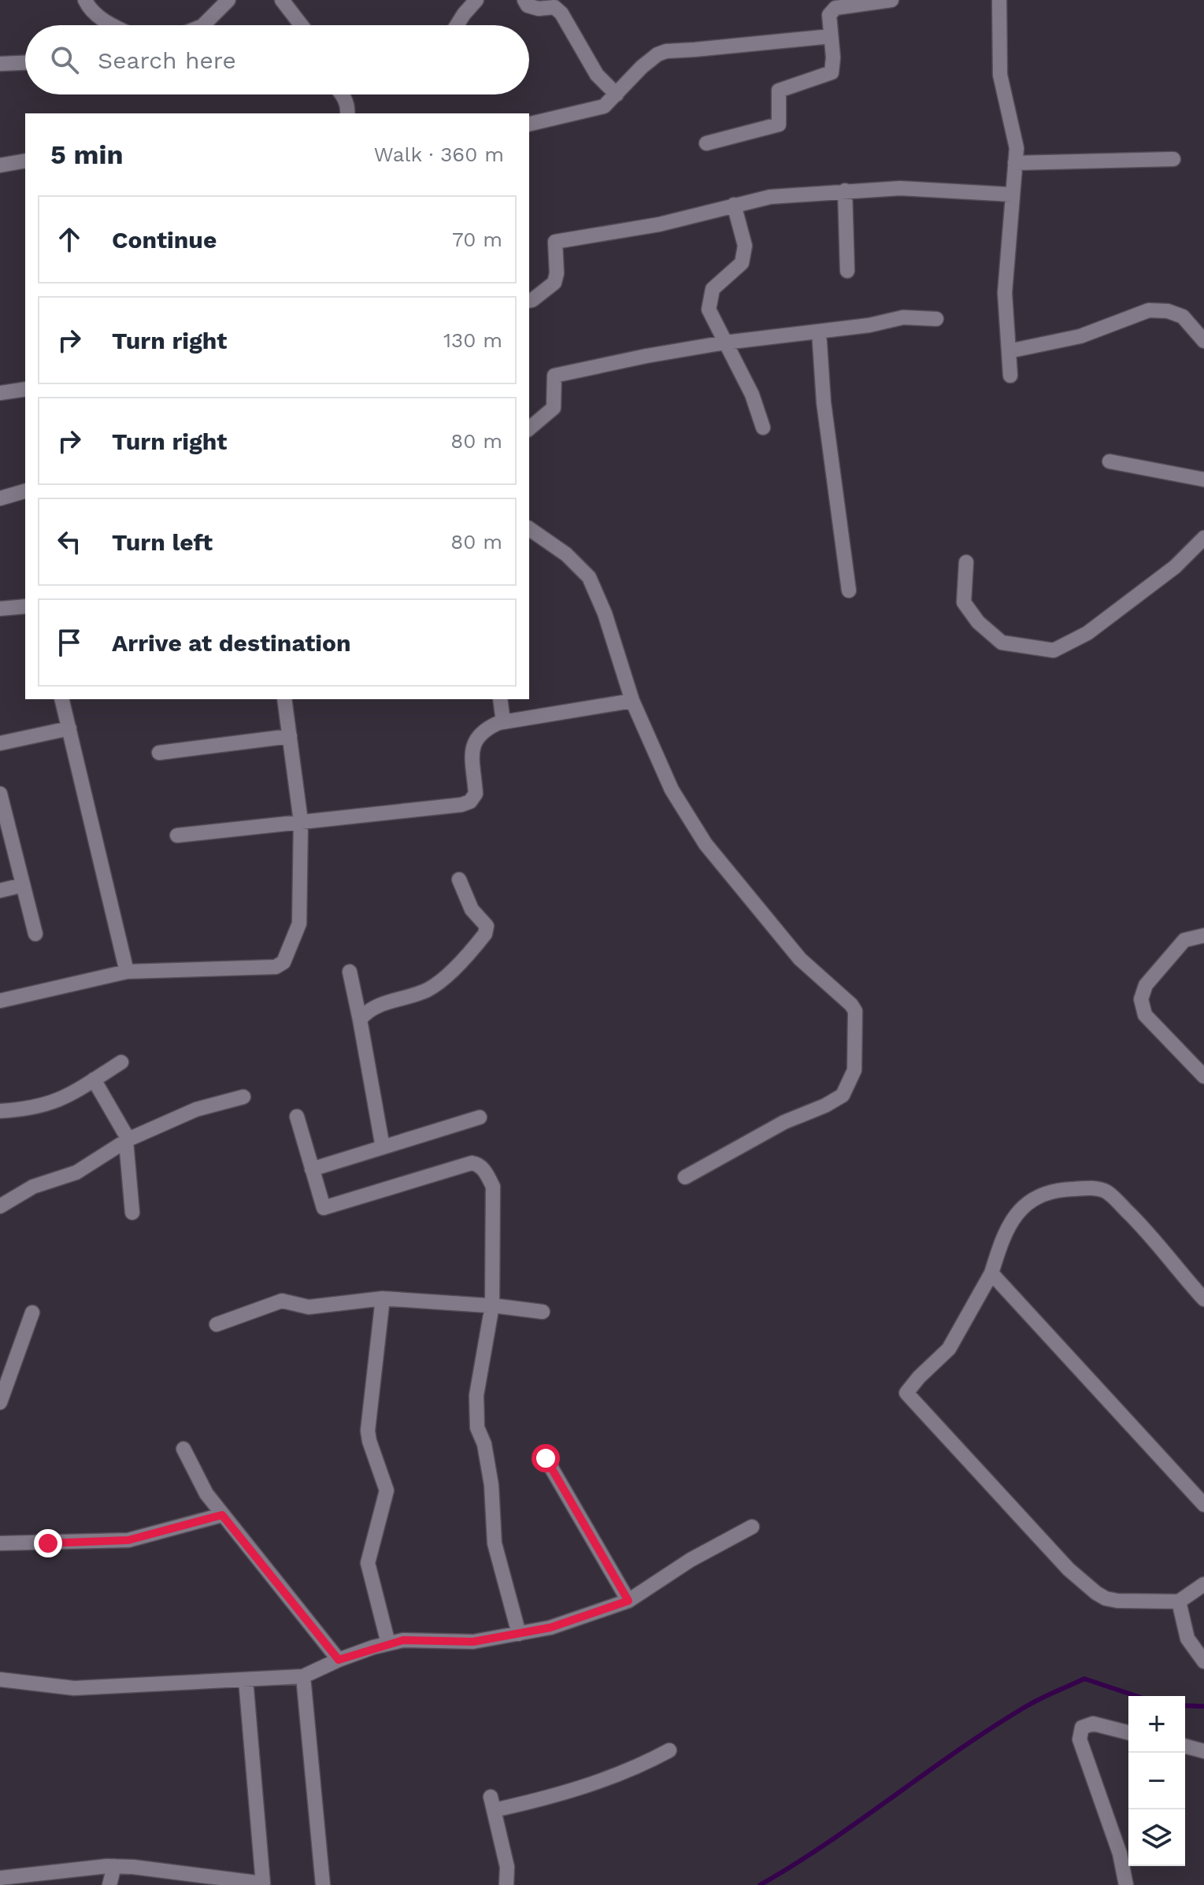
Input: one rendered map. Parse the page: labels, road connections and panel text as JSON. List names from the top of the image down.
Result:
{
  "page": {
    "search": "Search here",
    "heading": ["5 min", "Walk · 360 m"],
    "list": [
      ["Continue", "70 m"],
      ["Turn right", "130 m"],
      ["Turn right", "80 m"],
      ["Turn left", "80 m"],
      "Arrive at destination"
    ],
    "map_buttons": ["+", "−"]
  }
}
